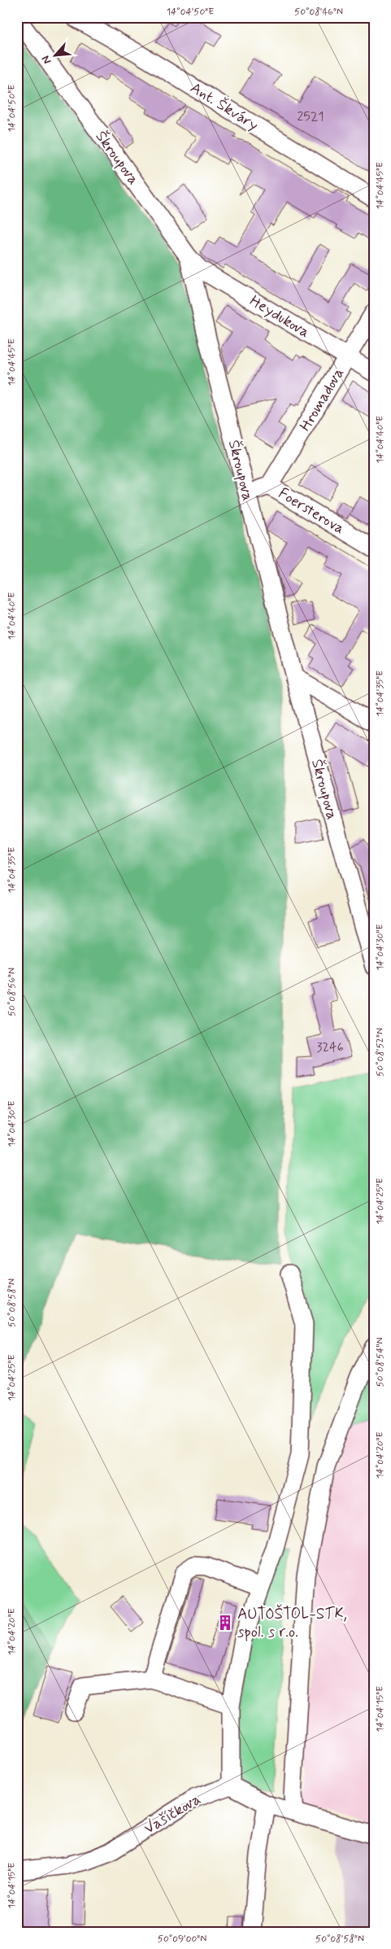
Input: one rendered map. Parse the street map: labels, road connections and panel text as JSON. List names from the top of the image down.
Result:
{
  "streets": {
    "street": [
      "Ant. Škváry",
      "Škroupova",
      "Heydukova",
      "Hromadova",
      "Foersterova",
      "Vašíčkova"
    ]
  },
  "crossings": [
    ["Škroupova", "Heydukova"],
    ["Škroupova", "Foersterova"],
    ["Heydukova", "Hromadova"],
    ["Hromadova", "Foersterova"]
  ],
  "places": {
    "building": ["AUTOŠTOL-STK, spol. s r.o."]
  },
  "house_numbers": ["2521", "3246"],
  "north": "bottom left",
  "coordinates": [
    "14°04'50\"E",
    "50°08'46\"N",
    "14°04'45\"E",
    "14°04'40\"E",
    "14°04'35\"E",
    "14°04'30\"E",
    "50°08'56\"N",
    "50°08'52\"N",
    "14°04'25\"E",
    "50°08'58\"N",
    "50°08'54\"N",
    "14°04'20\"E",
    "14°04'15\"E",
    "50°09'00\"N"
  ]
}
